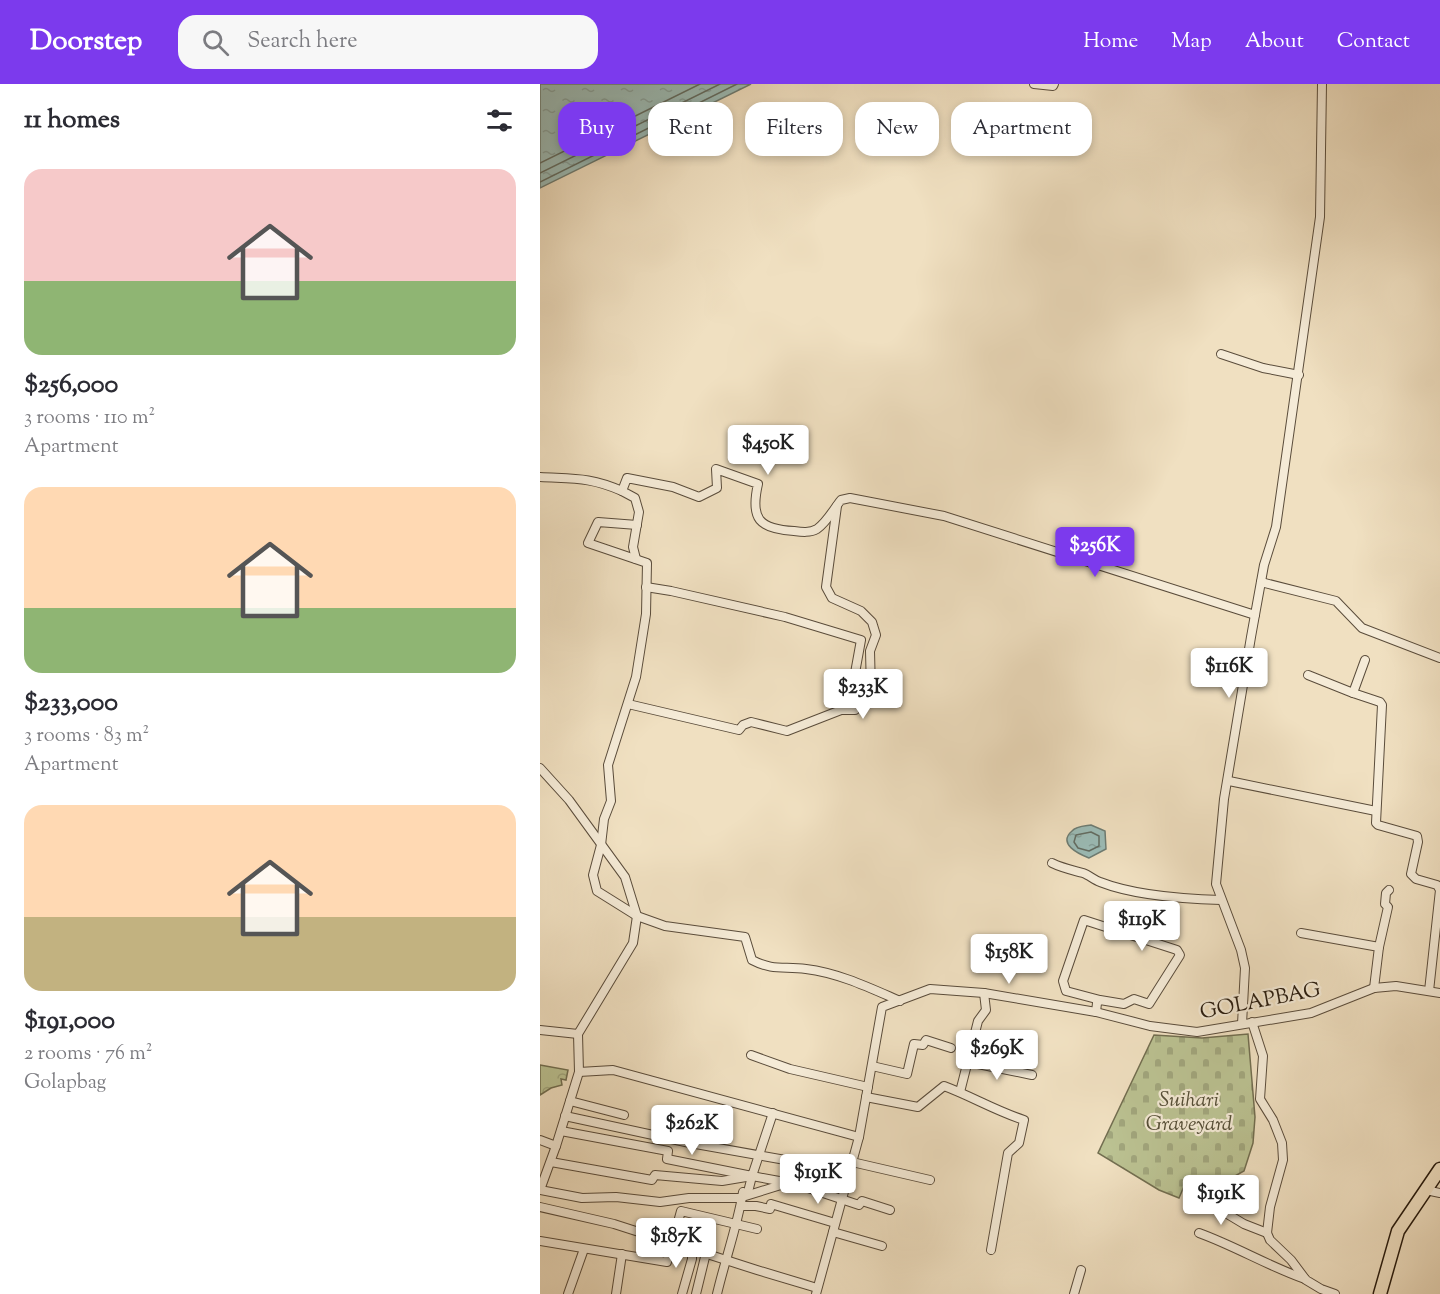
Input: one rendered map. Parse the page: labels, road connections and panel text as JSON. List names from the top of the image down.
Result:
{
  "streets": {
    "street": ["GOLAPBAG"]
  },
  "parks": ["Suihari Graveyard"],
  "page": {
    "header": "Doorstep",
    "search": "Search here",
    "nav": [
      "Home",
      "Map",
      "About",
      "Contact"
    ],
    "heading": "11 homes",
    "chip": [
      "Buy",
      "Rent",
      "Filters",
      "New",
      "Apartment"
    ],
    "list": [
      {
        "name": "$256,000",
        "note": "3 rooms · 110 m² · Apartment"
      },
      {
        "name": "$233,000",
        "note": "3 rooms · 83 m² · Apartment"
      },
      {
        "name": "$191,000",
        "note": "2 rooms · 76 m² · Golapbag"
      }
    ],
    "price": [
      "$450K",
      "$256K",
      "$116K",
      "$233K",
      "$119K",
      "$158K",
      "$269K",
      "$262K",
      "$191K",
      "$191K",
      "$187K"
    ]
  }
}
